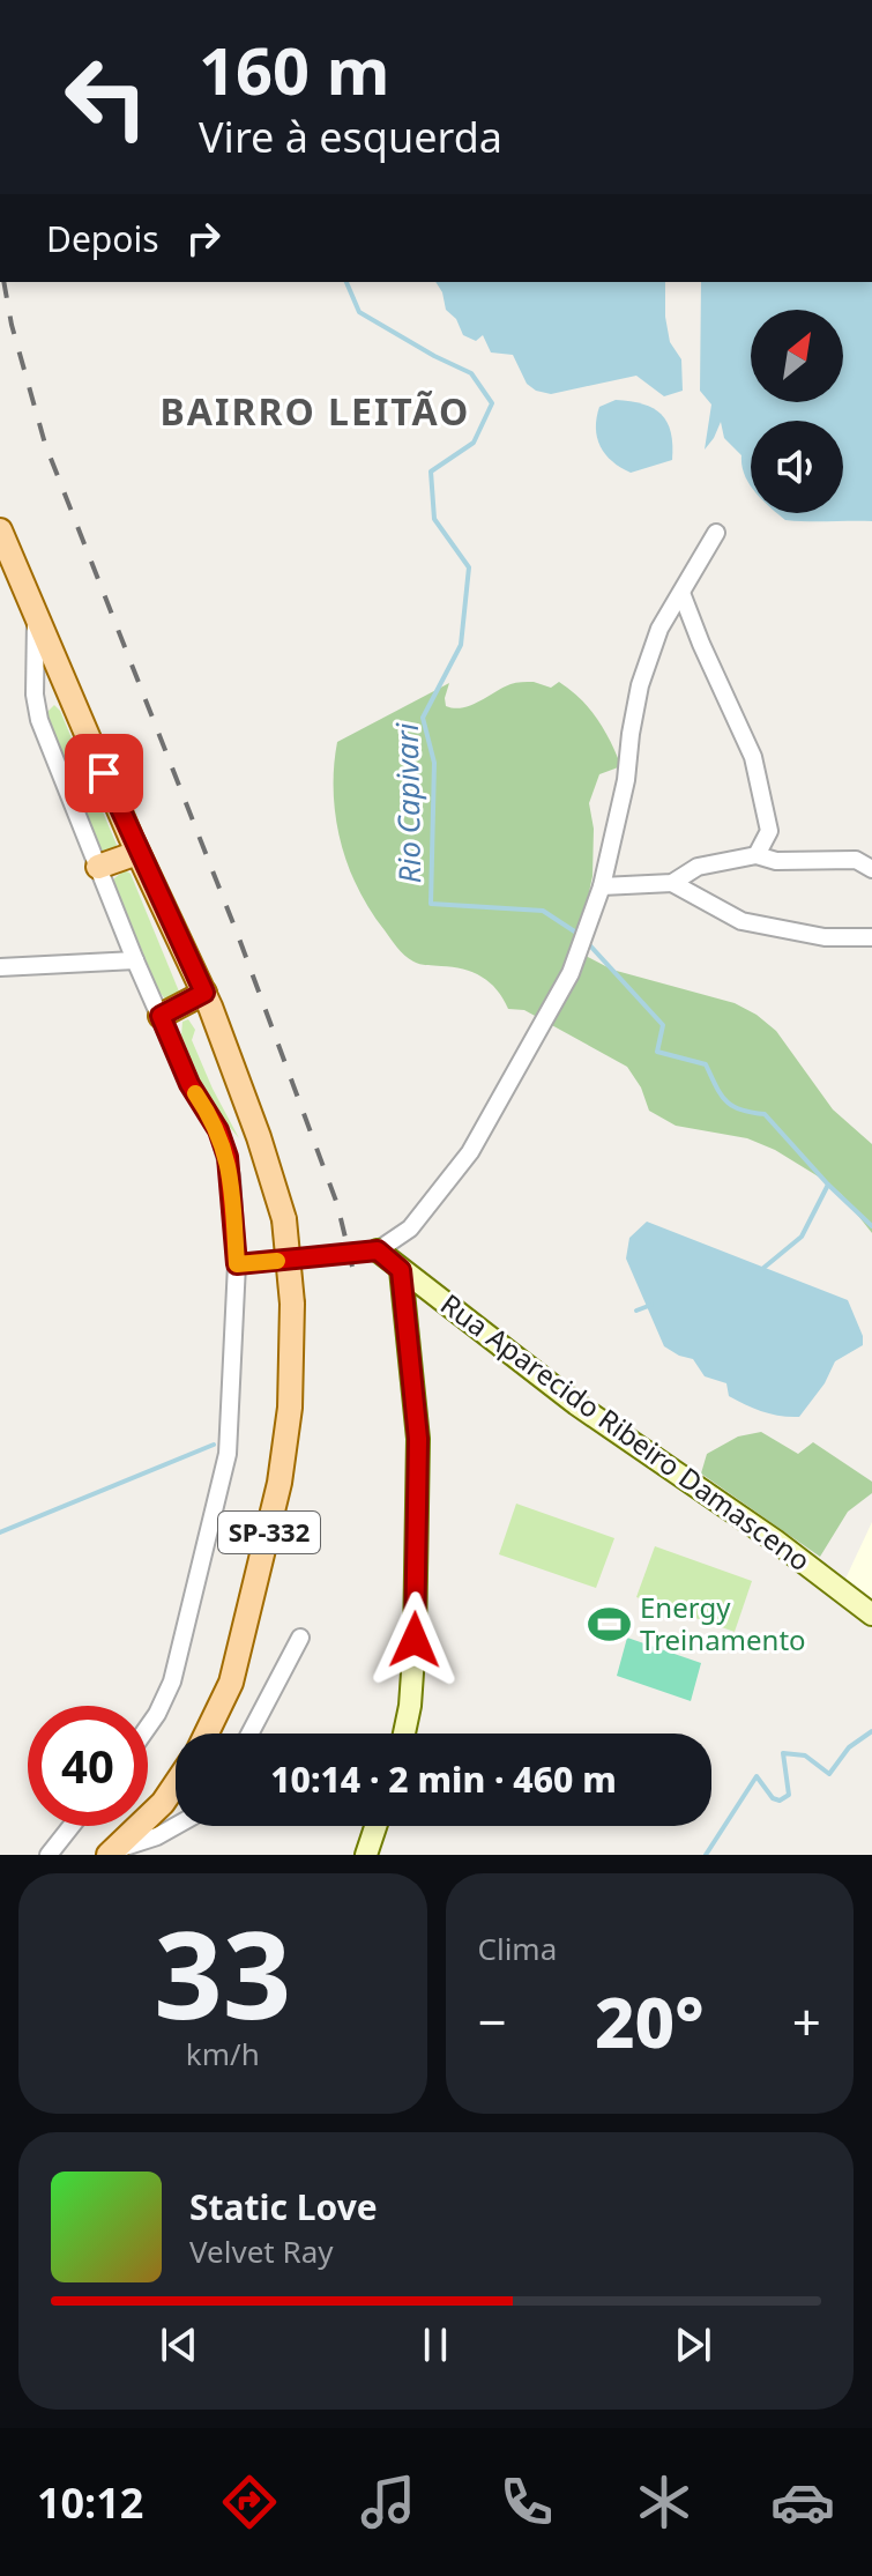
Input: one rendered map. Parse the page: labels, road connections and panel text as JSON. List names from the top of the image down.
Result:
{
  "streets": {
    "main road": ["SP-332"],
    "street": ["Rua Aparecido Ribeiro Damasceno"]
  },
  "districts": ["BAIRRO LEITÃO"],
  "water": ["Rio Capivari"],
  "places": {
    "sports": ["Energy Treinamento"]
  },
  "north": "top right",
  "page": {
    "turn": ["160 m", "Vire à esquerda"],
    "then": "Depois",
    "limit": "40",
    "trip": "10:14 · 2 min · 460 m",
    "tile": [
      ["33", "km/h"],
      "Clima"
    ],
    "heat": ["−", "20°", "+"],
    "song": ["Static Love", "Velvet Ray"],
    "tabs": "10:12"
  }
}
